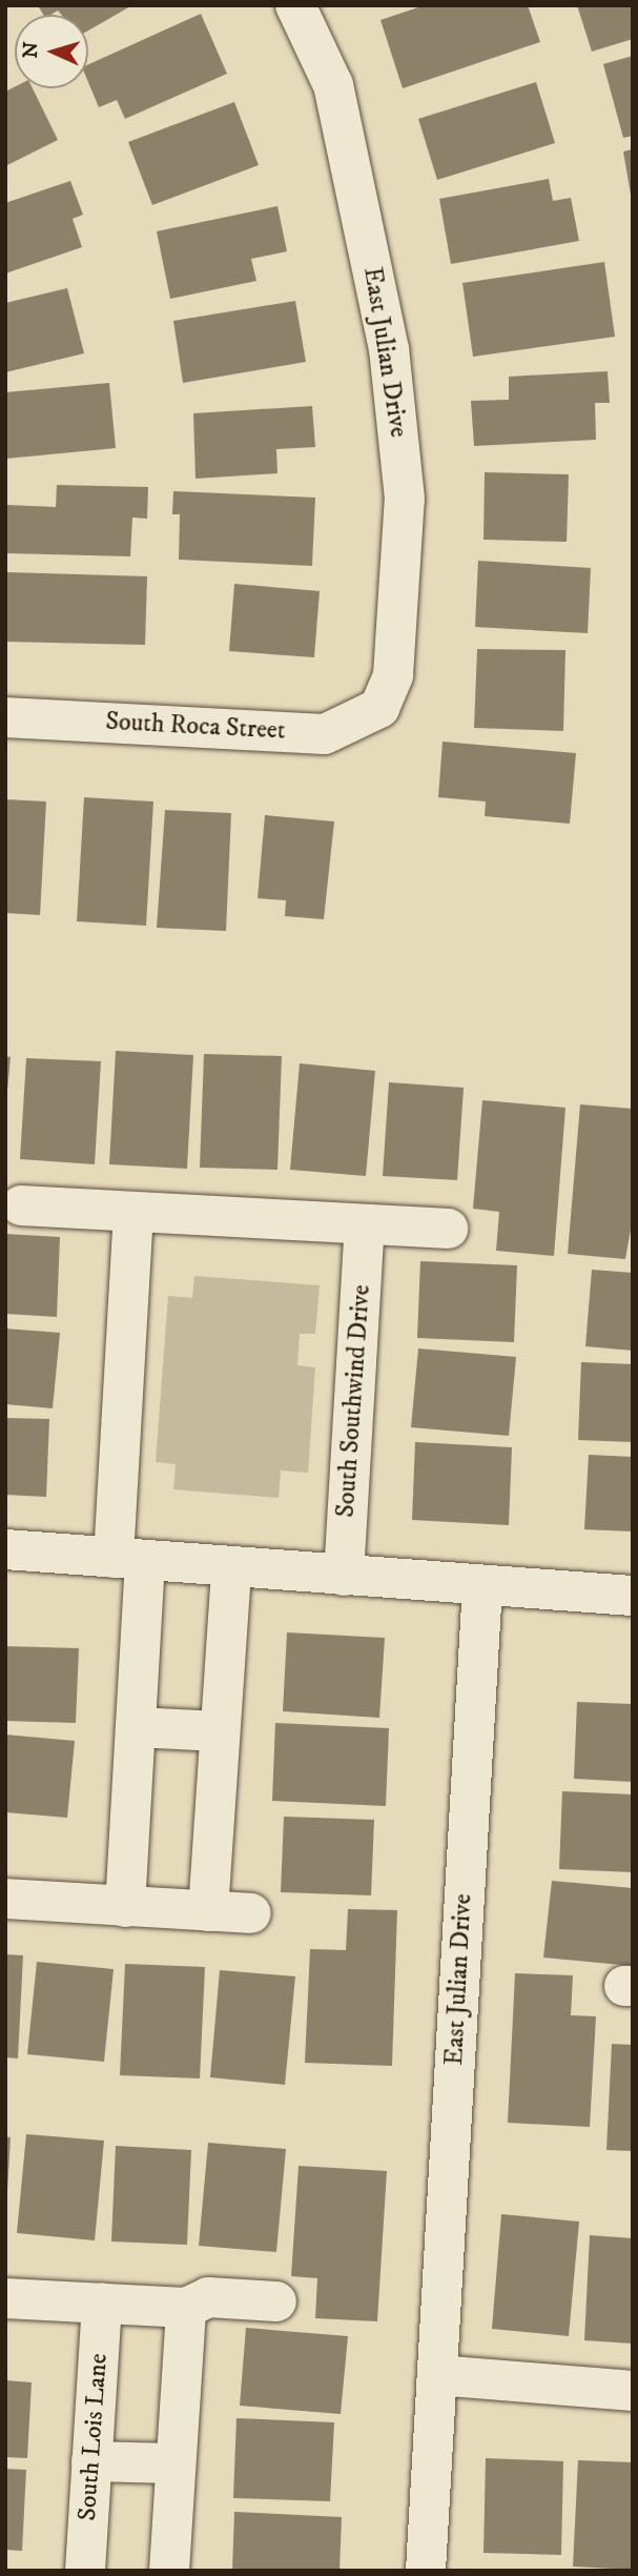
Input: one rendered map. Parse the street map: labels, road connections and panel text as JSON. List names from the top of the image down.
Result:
{
  "streets": {
    "street": [
      "East Julian Drive",
      "South Roca Street",
      "South Southwind Drive",
      "South Lois Lane"
    ]
  },
  "crossings": [
    ["East Julian Drive", "South Roca Street"]
  ],
  "north": "left"
}
